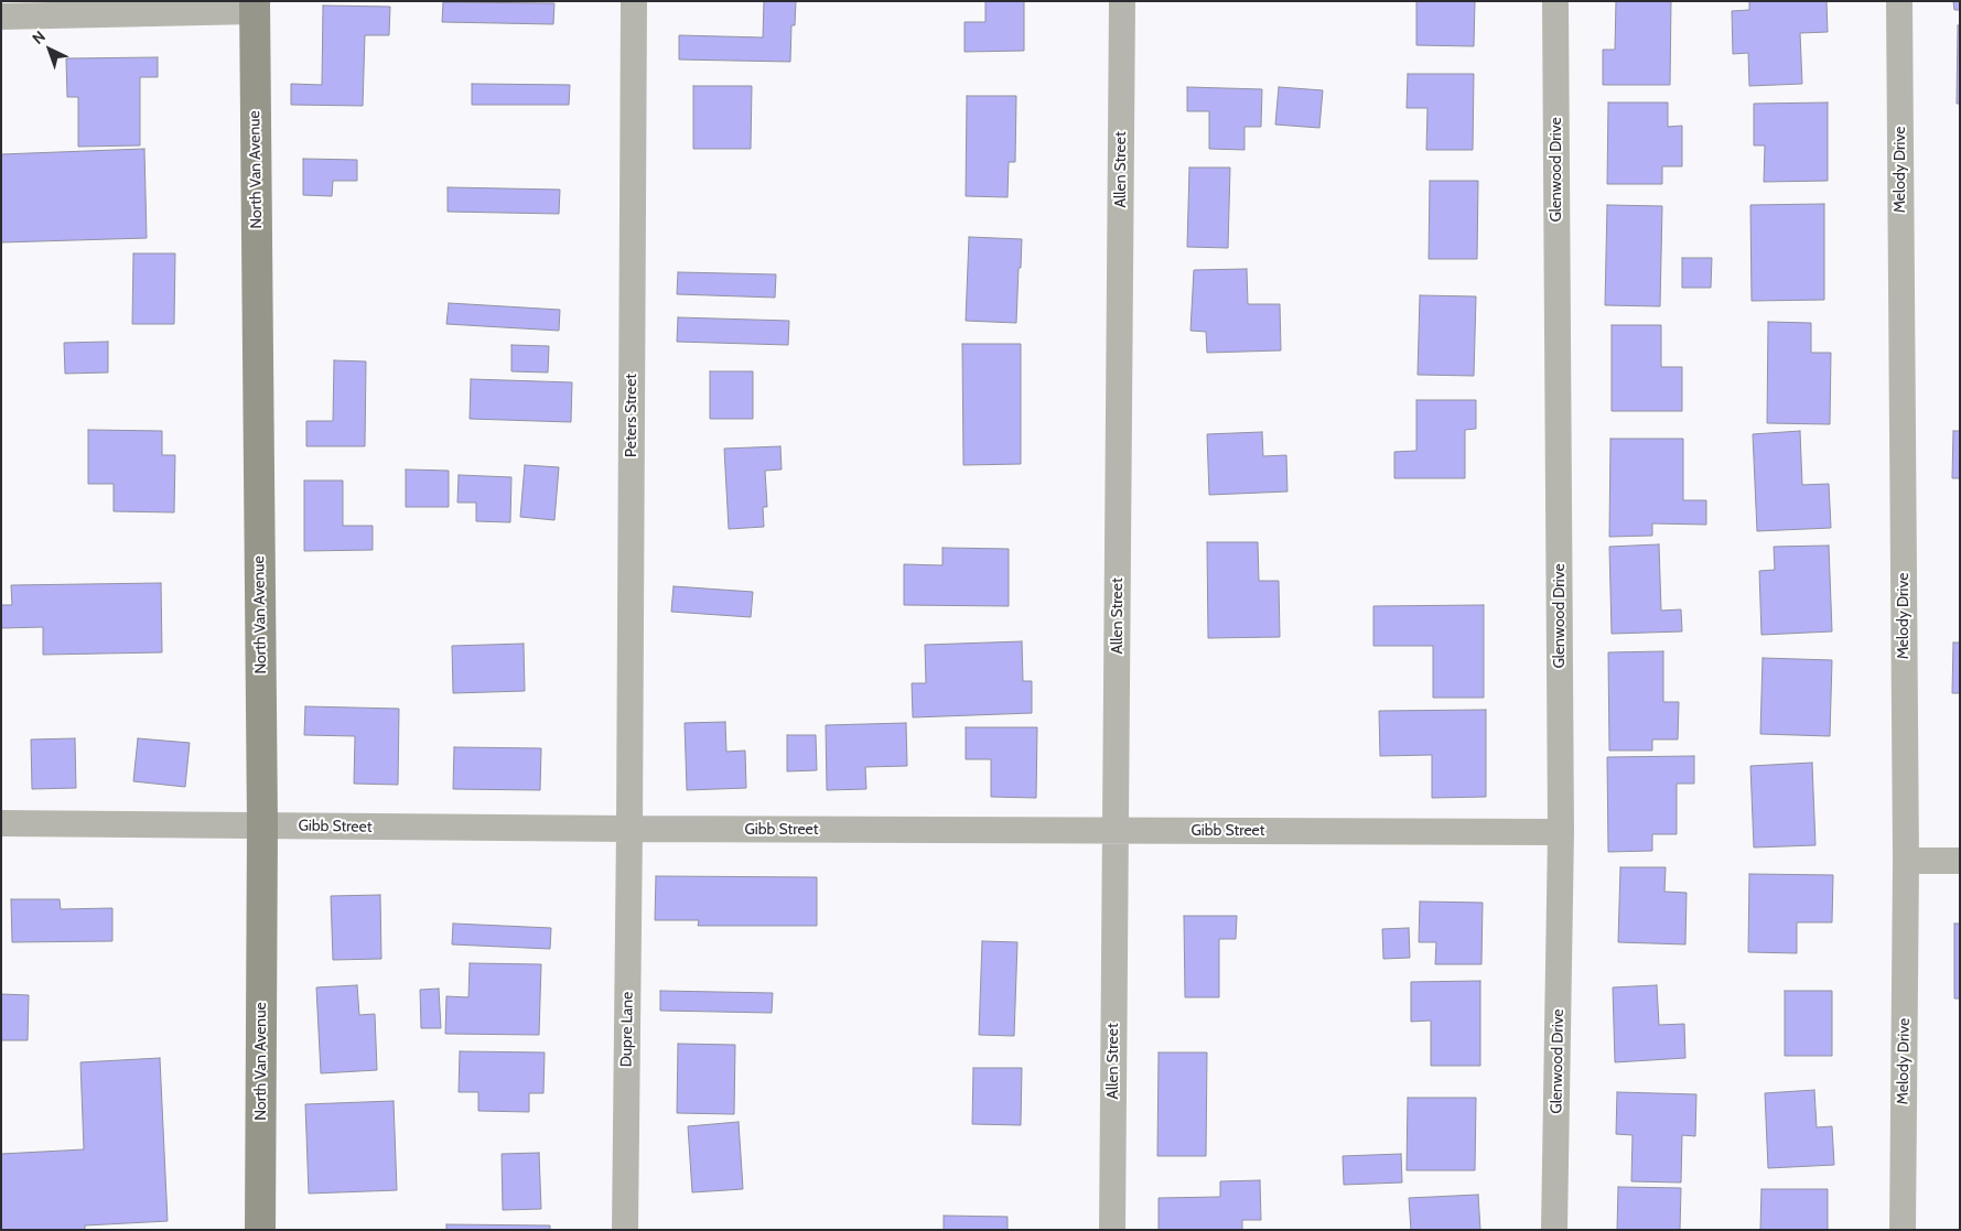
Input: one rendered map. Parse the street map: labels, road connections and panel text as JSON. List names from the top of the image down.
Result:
{
  "streets": {
    "main road": ["North Van Avenue"],
    "street": [
      "Allen Street",
      "Glenwood Drive",
      "Melody Drive",
      "Peters Street",
      "Gibb Street",
      "Dupre Lane"
    ]
  },
  "crossings": [
    ["North Van Avenue", "Gibb Street"],
    ["Allen Street", "Gibb Street"],
    ["Glenwood Drive", "Gibb Street"],
    ["Peters Street", "Gibb Street"],
    ["Peters Street", "Dupre Lane"],
    ["Gibb Street", "Dupre Lane"]
  ],
  "north": "top left"
}
